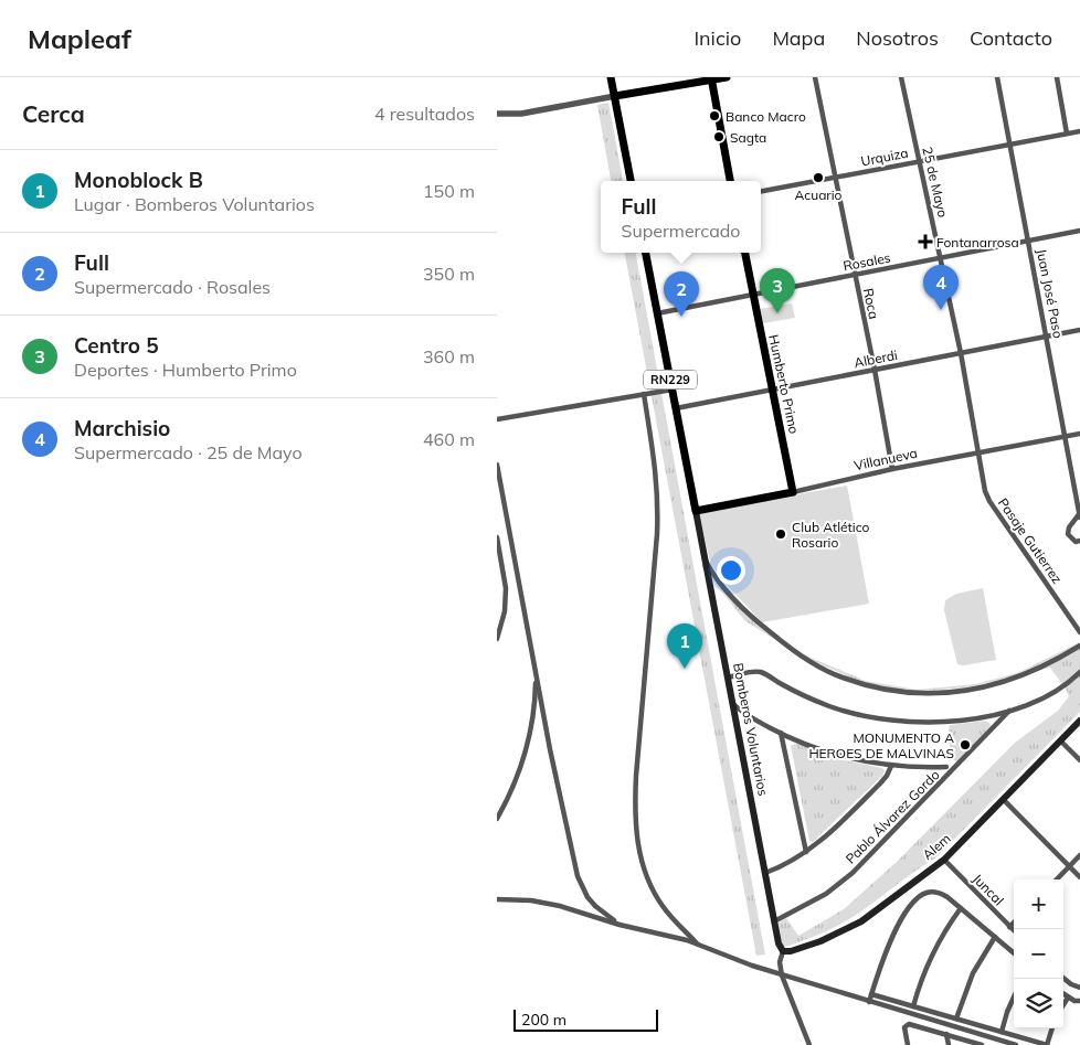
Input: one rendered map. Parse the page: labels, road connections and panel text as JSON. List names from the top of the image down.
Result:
{
  "streets": {
    "main road": [
      "RN229",
      "Humberto Primo",
      "Villanueva",
      "Bomberos Voluntarios",
      "Alem"
    ],
    "street": [
      "Urquiza",
      "25 de Mayo",
      "Rosales",
      "Juan José Paso",
      "Roca",
      "Alberdi",
      "Pasaje Gutierrez",
      "Pablo Álvarez Gordo",
      "Juncal"
    ]
  },
  "crossings": [
    ["Urquiza", "25 de Mayo"],
    ["Urquiza", "Juan José Paso"],
    ["Urquiza", "Roca"],
    ["25 de Mayo", "Rosales"],
    ["25 de Mayo", "Alberdi"],
    ["25 de Mayo", "Villanueva"],
    ["25 de Mayo", "Pasaje Gutierrez"],
    ["Rosales", "Juan José Paso"],
    ["Rosales", "Roca"],
    ["Rosales", "RN229"],
    ["Rosales", "Humberto Primo"],
    ["Juan José Paso", "Alberdi"],
    ["Juan José Paso", "Villanueva"],
    ["Roca", "Alberdi"],
    ["Roca", "Villanueva"],
    ["Alberdi", "RN229"],
    ["Alberdi", "Humberto Primo"],
    ["RN229", "Villanueva"],
    ["RN229", "Bomberos Voluntarios"],
    ["Humberto Primo", "Villanueva"],
    ["Villanueva", "Pasaje Gutierrez"],
    ["Villanueva", "Bomberos Voluntarios"],
    ["Bomberos Voluntarios", "Pablo Álvarez Gordo"],
    ["Bomberos Voluntarios", "Alem"],
    ["Alem", "Juncal"]
  ],
  "places": {
    "other": [
      "Banco Macro",
      "Sagta",
      "Acuario",
      "Club Atlético Rosario",
      "MONUMENTO A HEROES DE MALVINAS"
    ],
    "health": ["Fontanarrosa"]
  },
  "scale_bar": "200 m",
  "page": {
    "header": "Mapleaf",
    "nav": [
      "Inicio",
      "Mapa",
      "Nosotros",
      "Contacto"
    ],
    "heading": ["Cerca", "4 resultados"],
    "list": [
      {
        "mark": "1",
        "name": "Monoblock B",
        "note": "Lugar · Bomberos Voluntarios",
        "value": "150 m"
      },
      {
        "mark": "2",
        "name": "Full",
        "note": "Supermercado · Rosales",
        "value": "350 m"
      },
      {
        "mark": "3",
        "name": "Centro 5",
        "note": "Deportes · Humberto Primo",
        "value": "360 m"
      },
      {
        "mark": "4",
        "name": "Marchisio",
        "note": "Supermercado · 25 de Mayo",
        "value": "460 m"
      }
    ],
    "popup": ["Full", "Supermercado"],
    "pins": [
      "4",
      "3",
      "2",
      "1"
    ],
    "map_buttons": ["+", "−"],
    "scale": "200 m"
  }
}
